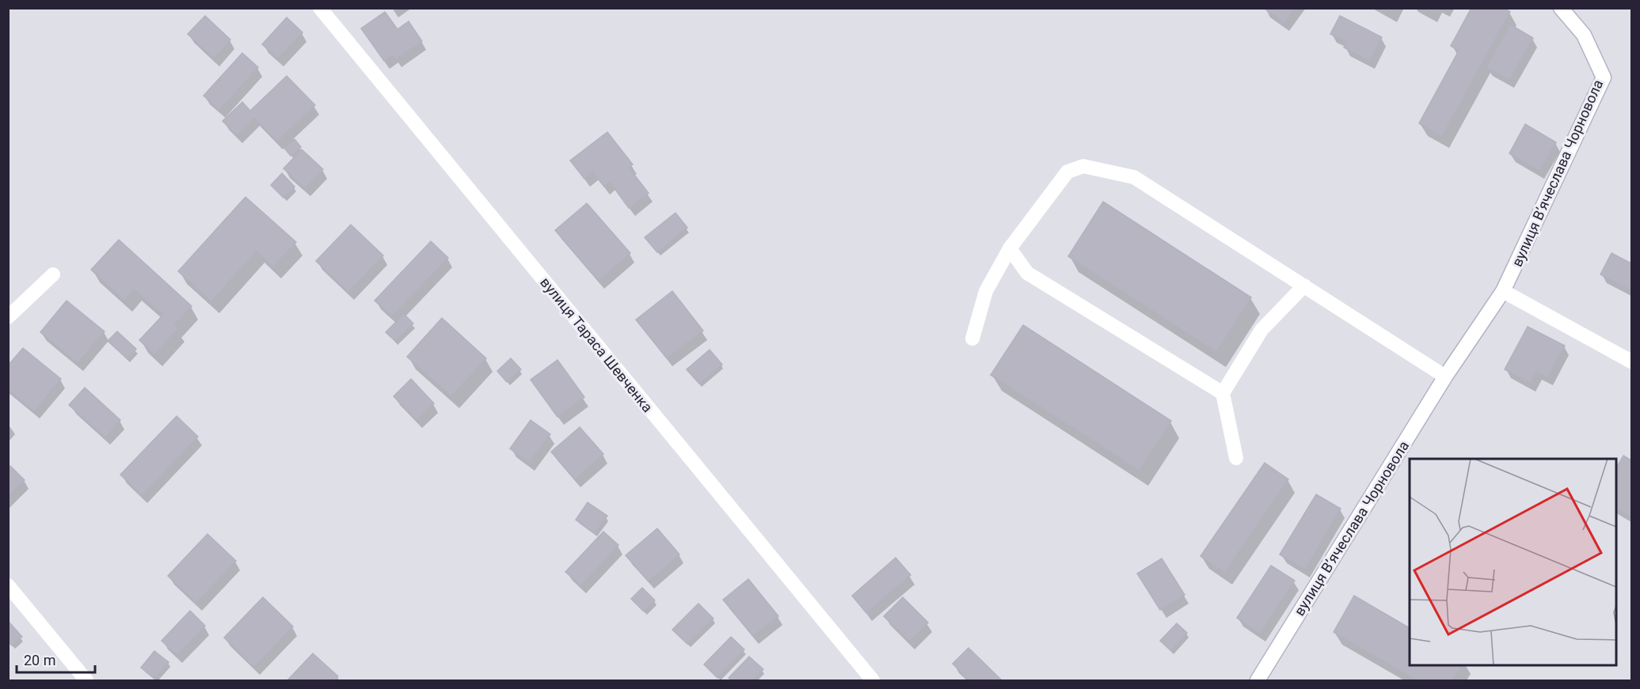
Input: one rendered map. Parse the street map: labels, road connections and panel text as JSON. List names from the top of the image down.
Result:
{
  "streets": {
    "street": ["вулиця Вʼячеслава Чорновола", "вулиця Тараса Шевченка"]
  },
  "scale_bar": "20 m"
}
